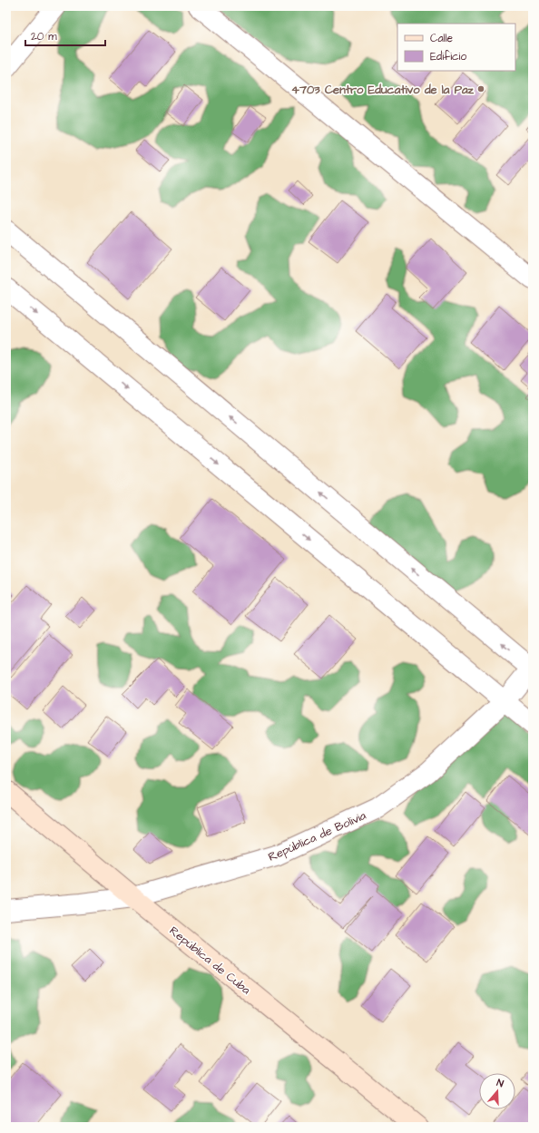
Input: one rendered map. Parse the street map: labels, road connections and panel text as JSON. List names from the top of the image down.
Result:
{
  "streets": {
    "main road": ["República de Cuba"],
    "street": ["República de Bolivia"]
  },
  "crossings": [
    ["República de Bolivia", "República de Cuba"]
  ],
  "places": ["4703 Centro Educativo de la Paz"],
  "legend": ["Calle", "Edificio"],
  "scale_bar": "20 m",
  "north": "top"
}
